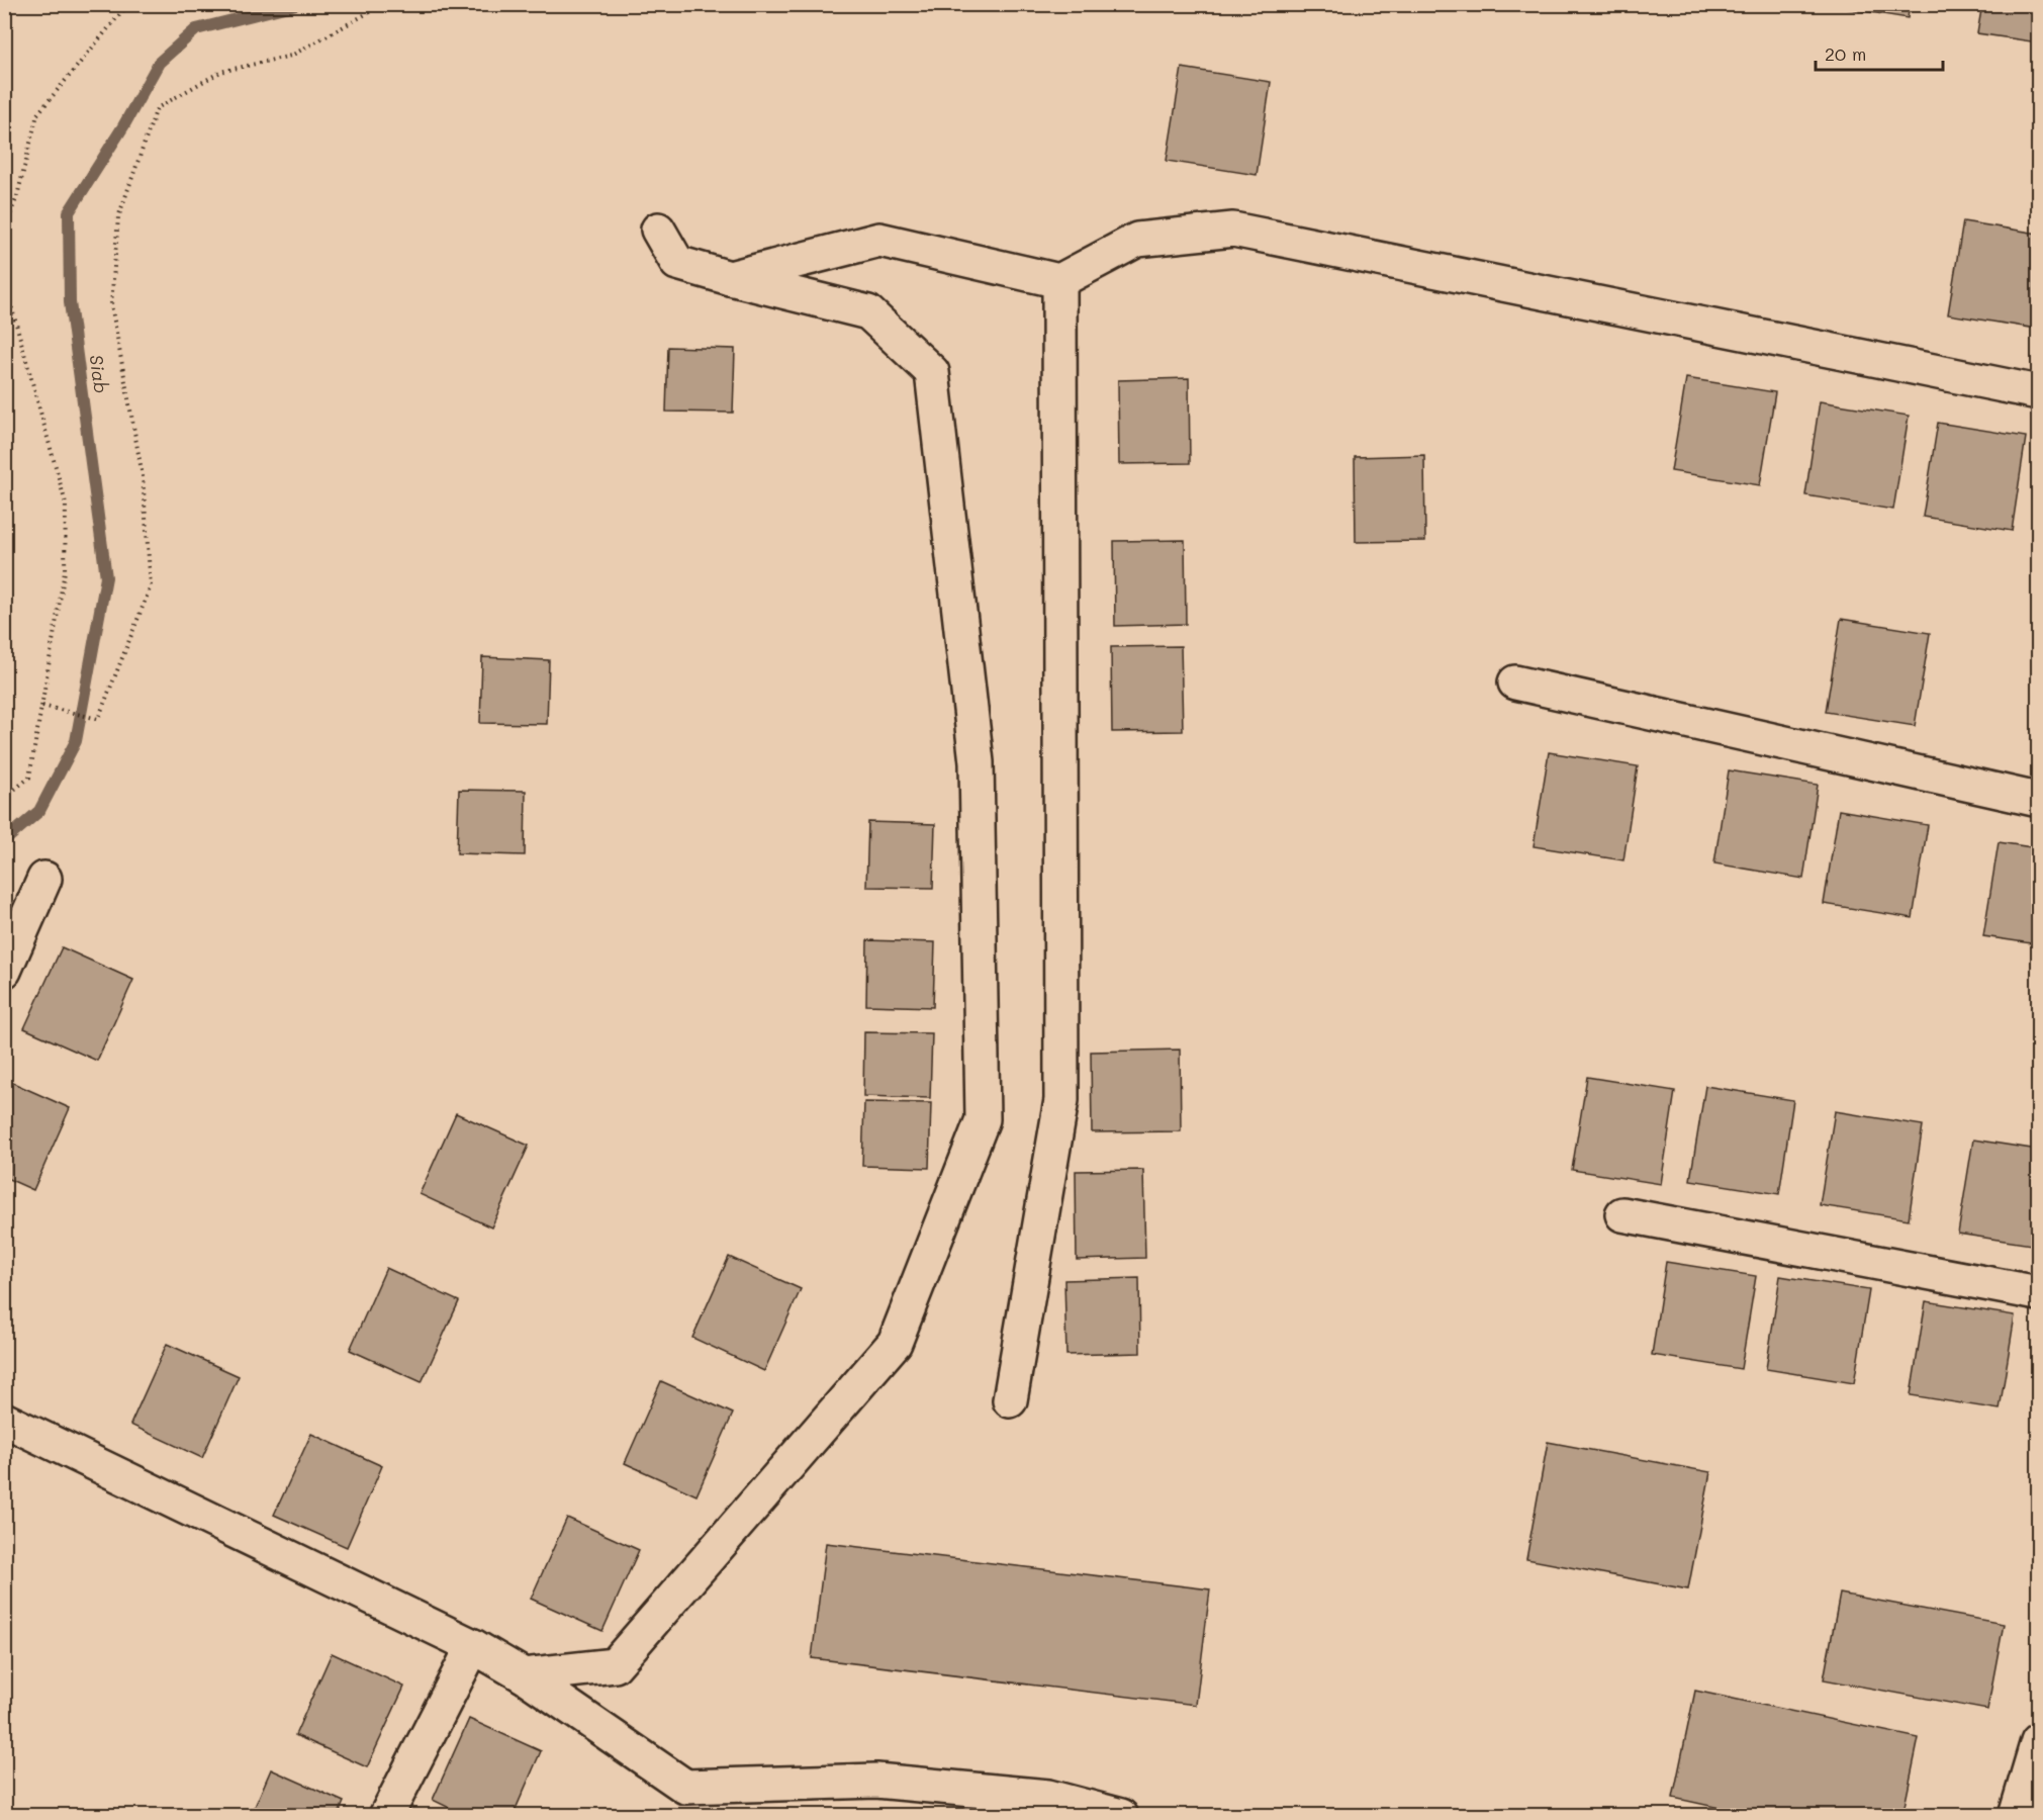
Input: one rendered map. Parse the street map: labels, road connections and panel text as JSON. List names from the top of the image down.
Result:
{
  "water": ["Siab"],
  "scale_bar": "20 m"
}
